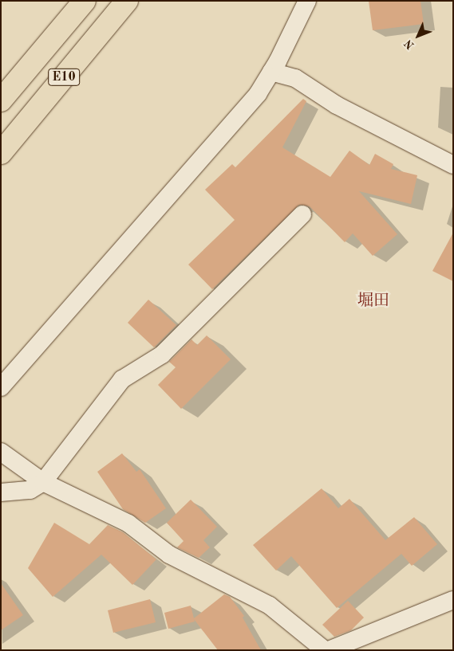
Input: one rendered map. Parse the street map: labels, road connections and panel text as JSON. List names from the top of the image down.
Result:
{
  "streets": {
    "highway": ["E10"]
  },
  "districts": ["堀田"],
  "north": "bottom left"
}
